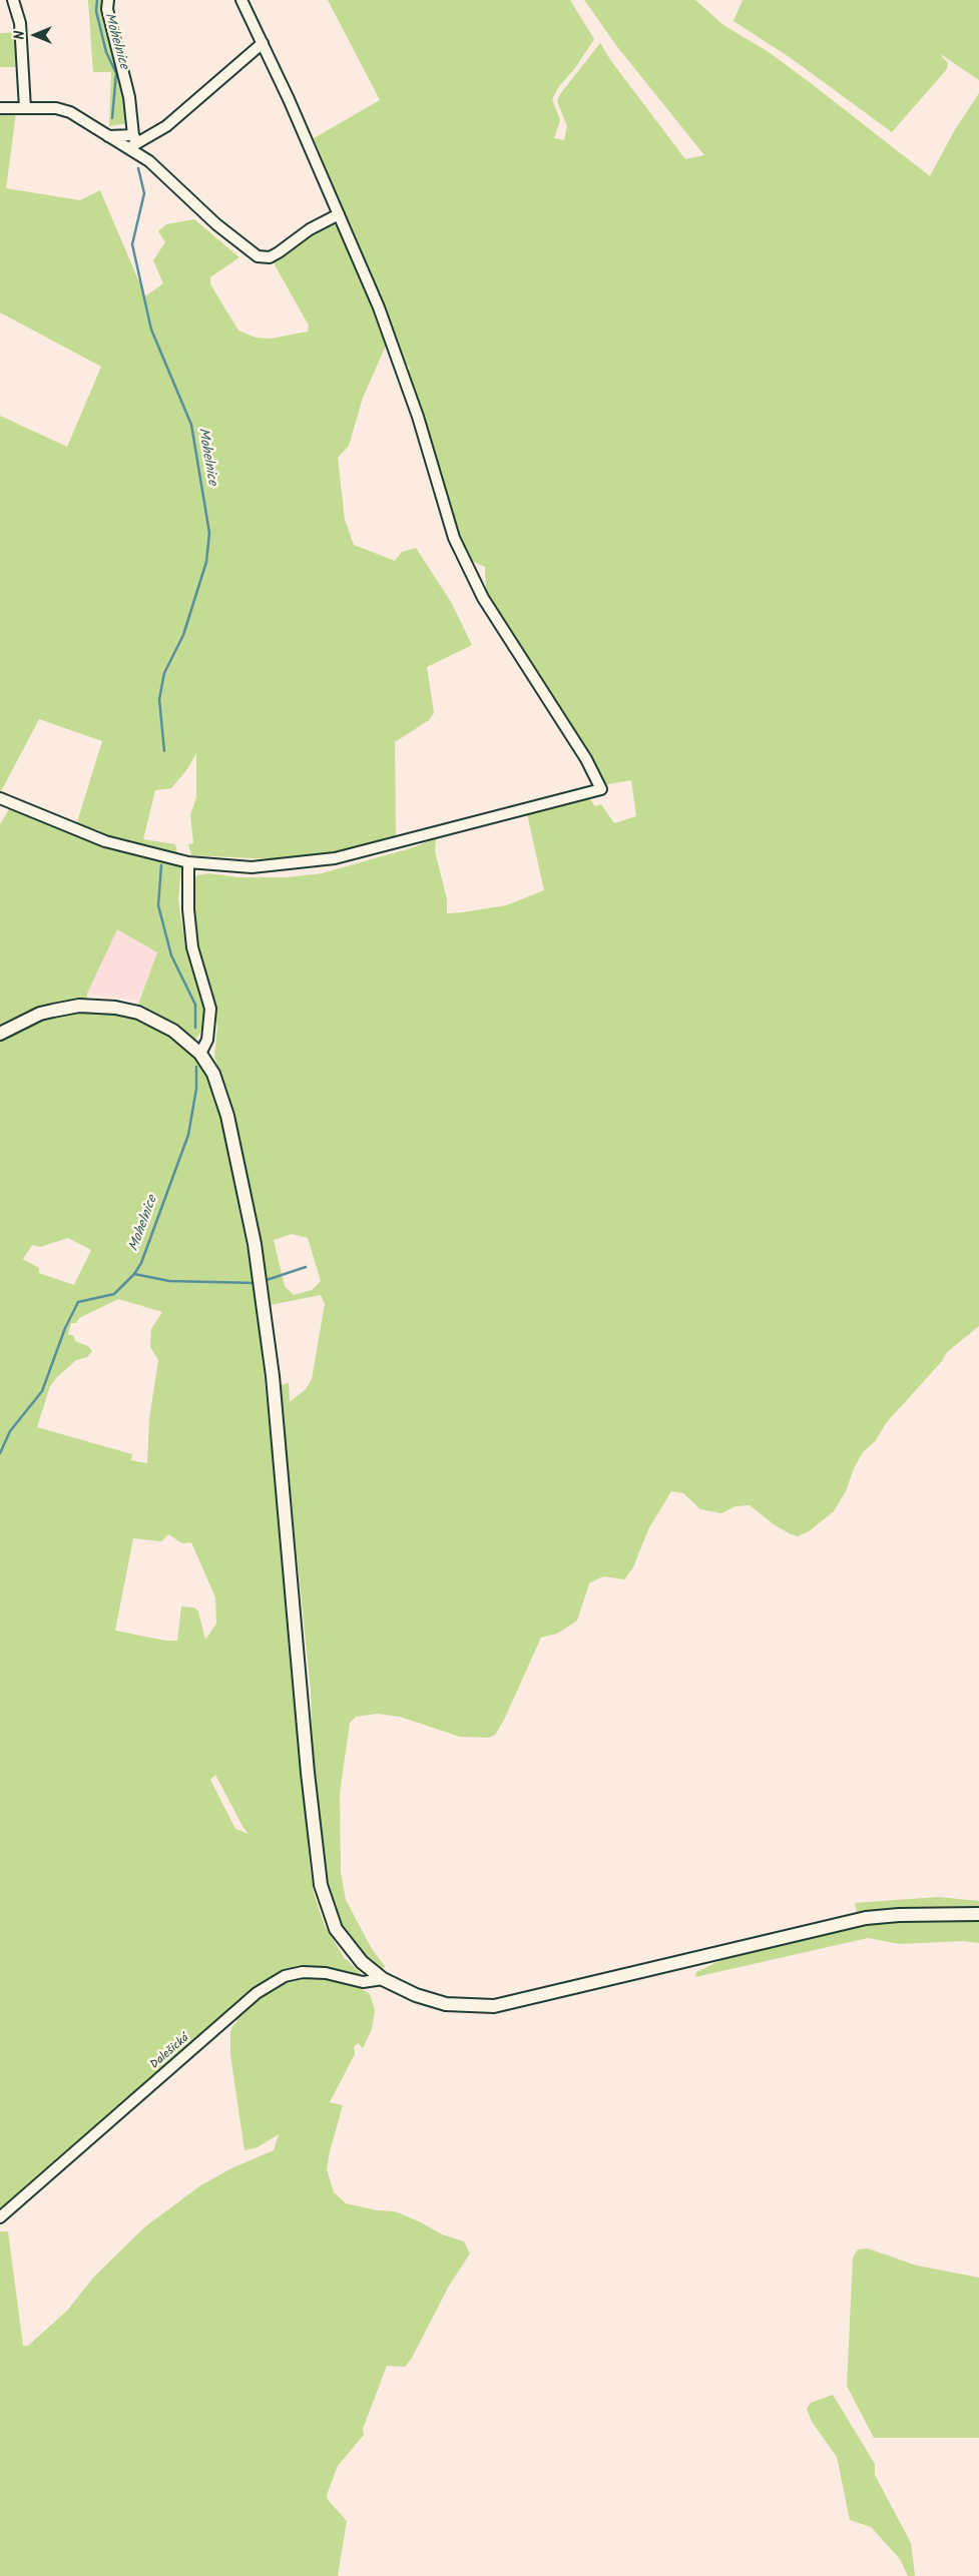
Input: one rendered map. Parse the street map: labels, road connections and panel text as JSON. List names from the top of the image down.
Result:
{
  "streets": {
    "street": ["Dalešická"]
  },
  "water": ["Mohelnice"],
  "north": "left"
}
